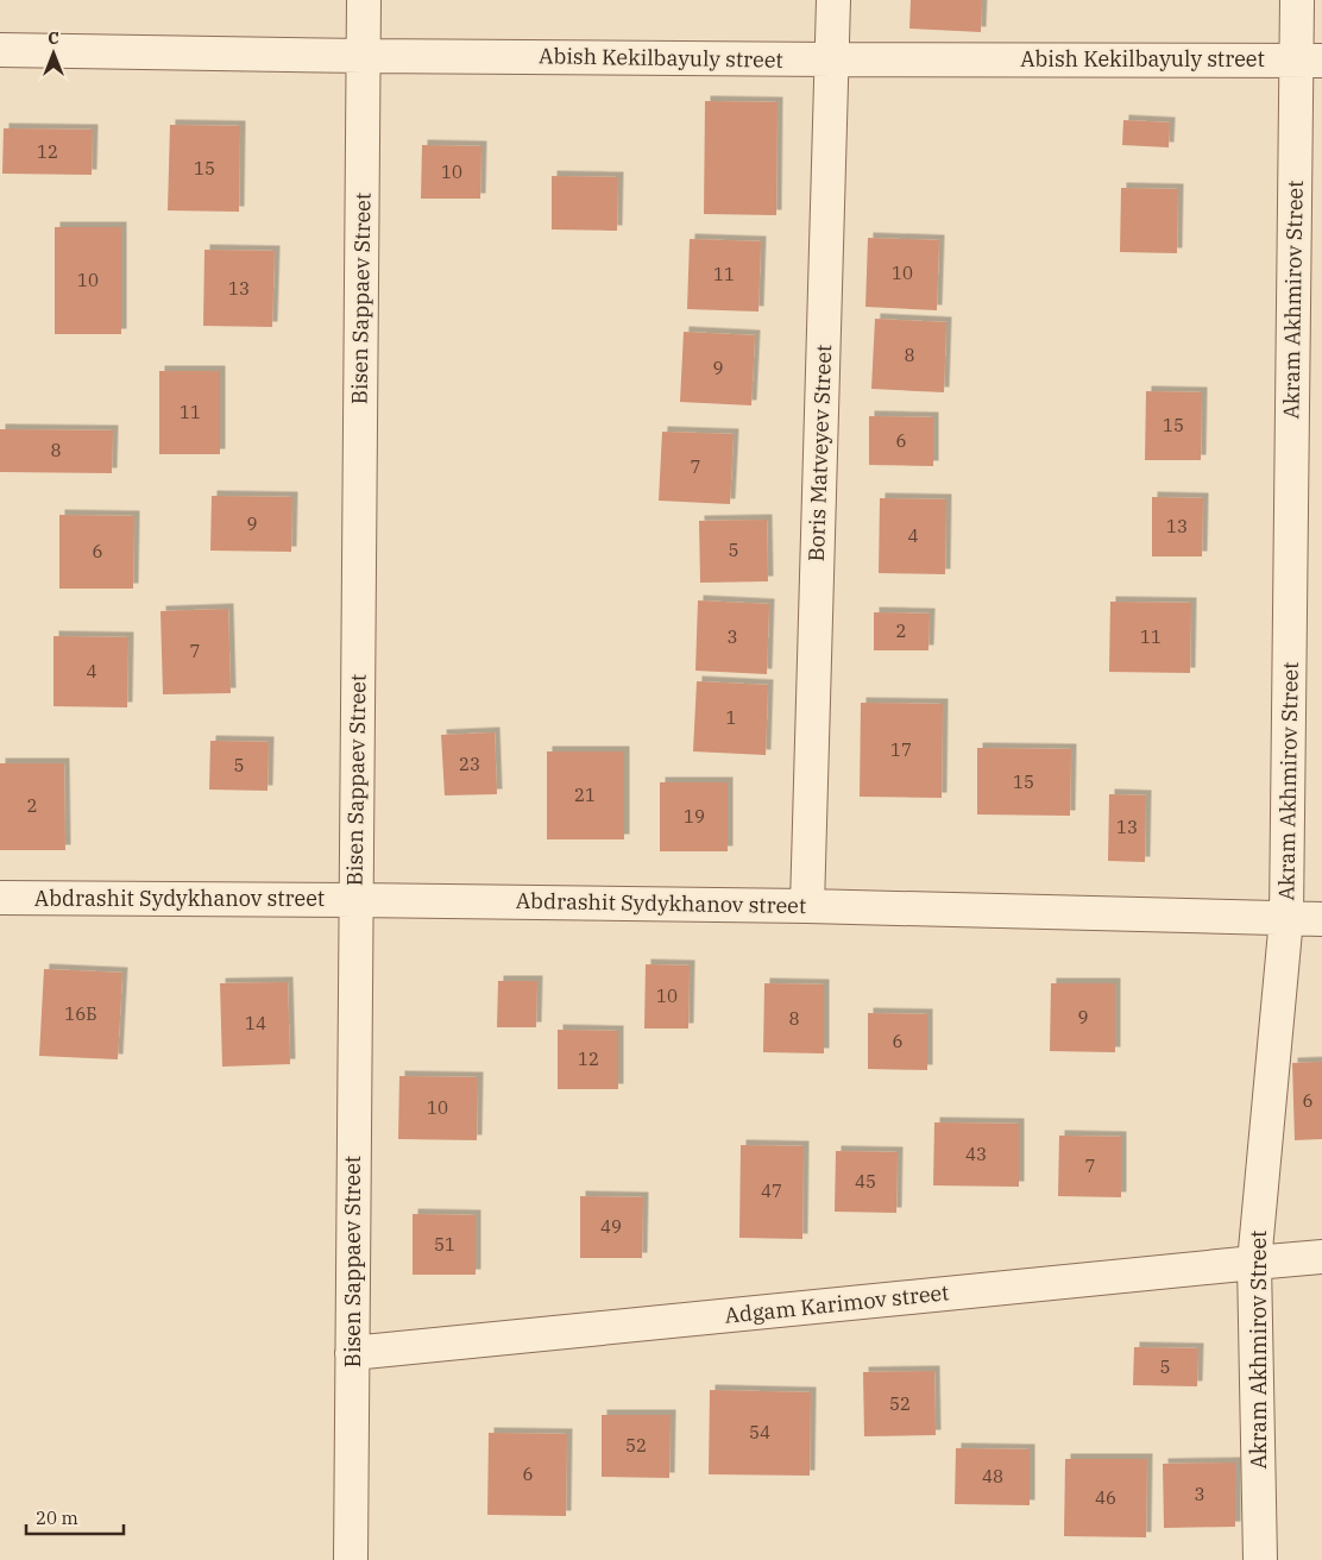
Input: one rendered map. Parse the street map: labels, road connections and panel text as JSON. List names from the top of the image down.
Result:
{
  "streets": {
    "street": [
      "Abish Kekilbayuly street",
      "Bisen Sappaev Street",
      "Akram Akhmirov Street",
      "Boris Matveyev Street",
      "Abdrashit Sydykhanov street",
      "Adgam Karimov street"
    ]
  },
  "crossings": [
    ["Abish Kekilbayuly street", "Bisen Sappaev Street"],
    ["Abish Kekilbayuly street", "Akram Akhmirov Street"],
    ["Abish Kekilbayuly street", "Boris Matveyev Street"],
    ["Bisen Sappaev Street", "Abdrashit Sydykhanov street"],
    ["Bisen Sappaev Street", "Adgam Karimov street"],
    ["Akram Akhmirov Street", "Abdrashit Sydykhanov street"],
    ["Akram Akhmirov Street", "Adgam Karimov street"],
    ["Boris Matveyev Street", "Abdrashit Sydykhanov street"]
  ],
  "house_numbers": [
    "12",
    "15",
    "10",
    "10",
    "11",
    "10",
    "13",
    "8",
    "9",
    "11",
    "15",
    "6",
    "8",
    "7",
    "9",
    "13",
    "4",
    "5",
    "6",
    "2",
    "3",
    "11",
    "7",
    "4",
    "1",
    "17",
    "23",
    "5",
    "15",
    "21",
    "2",
    "19",
    "13",
    "10",
    "16Б",
    "9",
    "8",
    "14",
    "6",
    "12",
    "6",
    "10",
    "43",
    "7",
    "45",
    "47",
    "49",
    "51",
    "5",
    "52",
    "54",
    "52",
    "6",
    "48",
    "3",
    "46"
  ],
  "scale_bar": "20 m",
  "north": "top"
}
